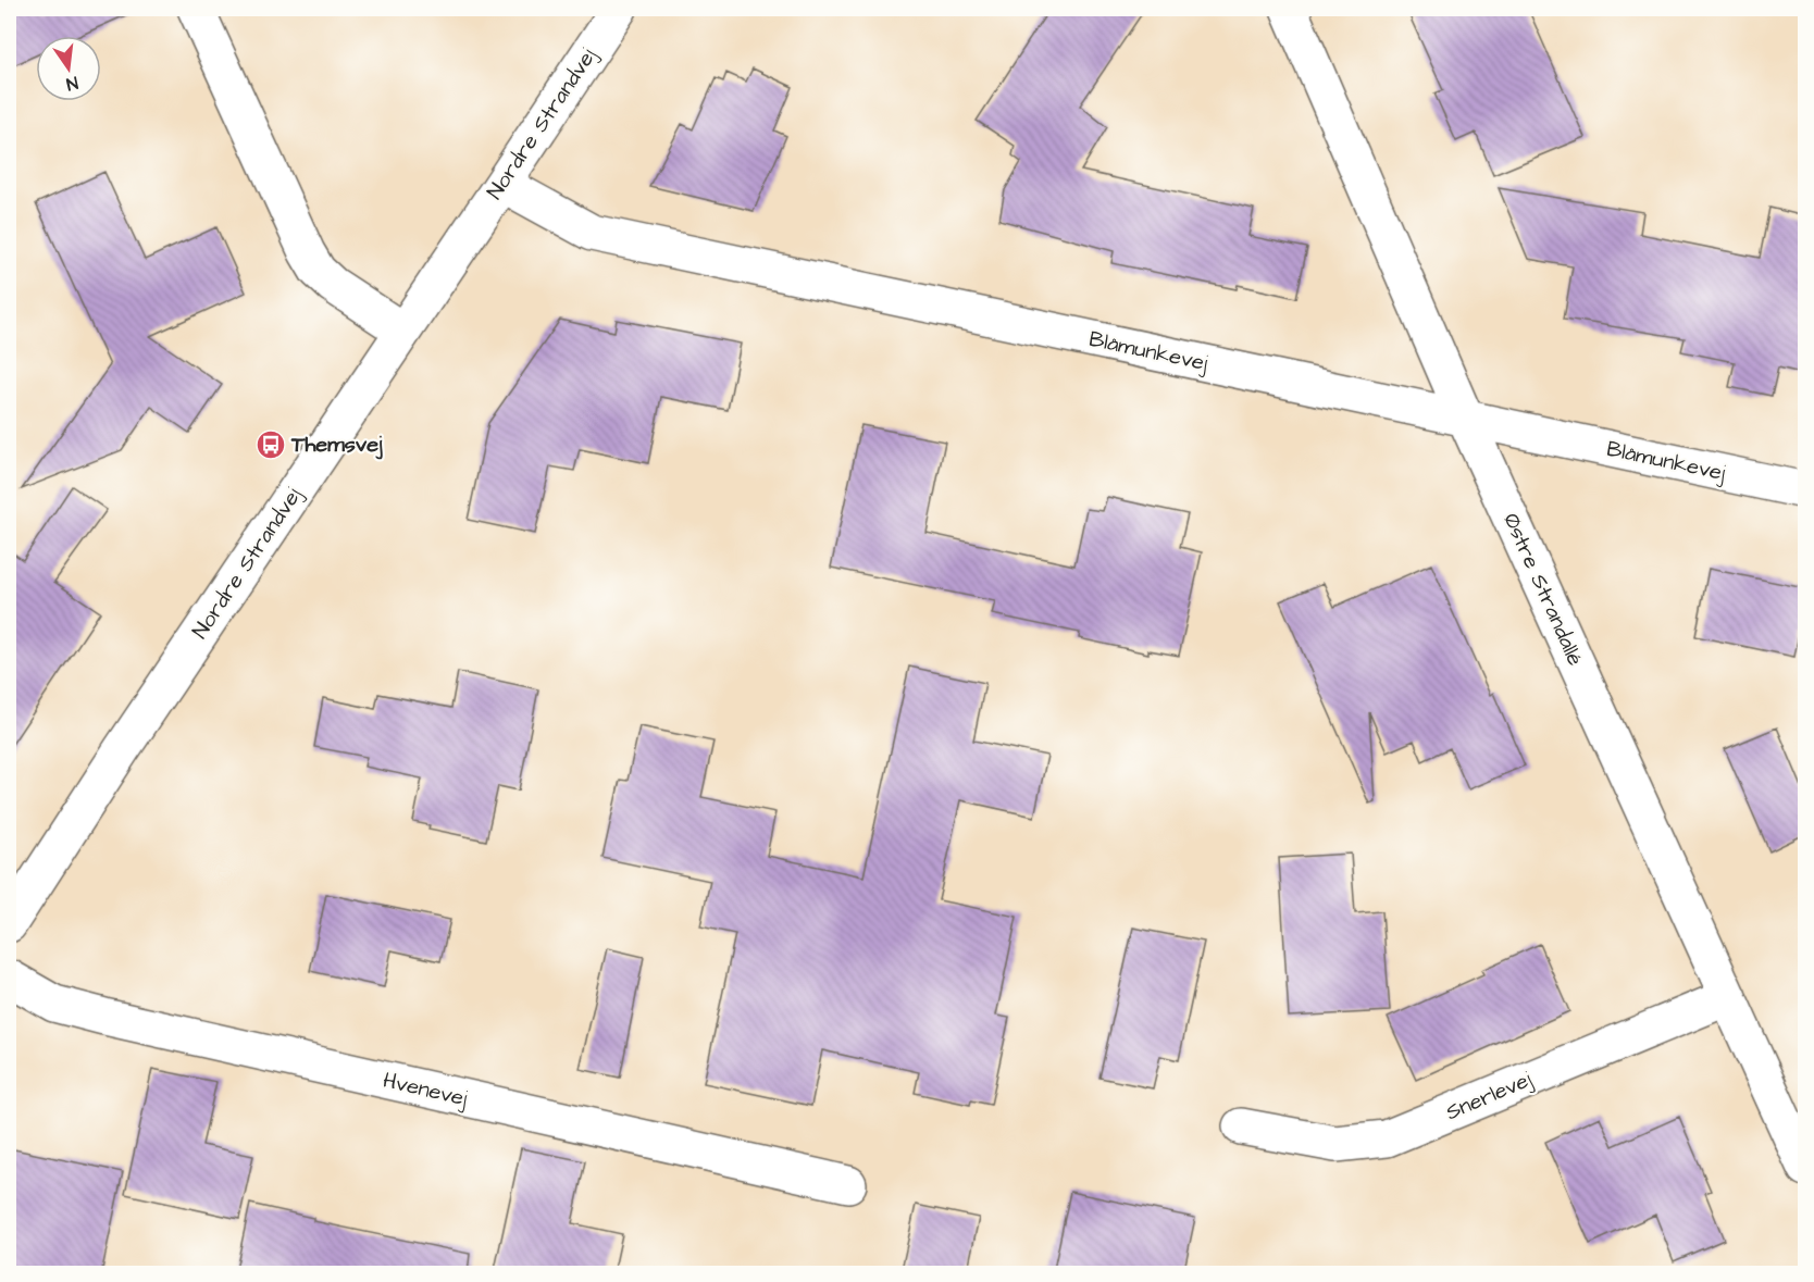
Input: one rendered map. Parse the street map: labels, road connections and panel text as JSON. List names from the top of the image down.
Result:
{
  "streets": {
    "street": [
      "Nordre Strandvej",
      "Blåmunkevej",
      "Østre Strandallé",
      "Hvenevej",
      "Snerlevej"
    ]
  },
  "crossings": [
    ["Nordre Strandvej", "Blåmunkevej"],
    ["Blåmunkevej", "Østre Strandallé"],
    ["Østre Strandallé", "Snerlevej"]
  ],
  "places": {
    "bus stop": ["Themsvej"]
  },
  "north": "bottom"
}
